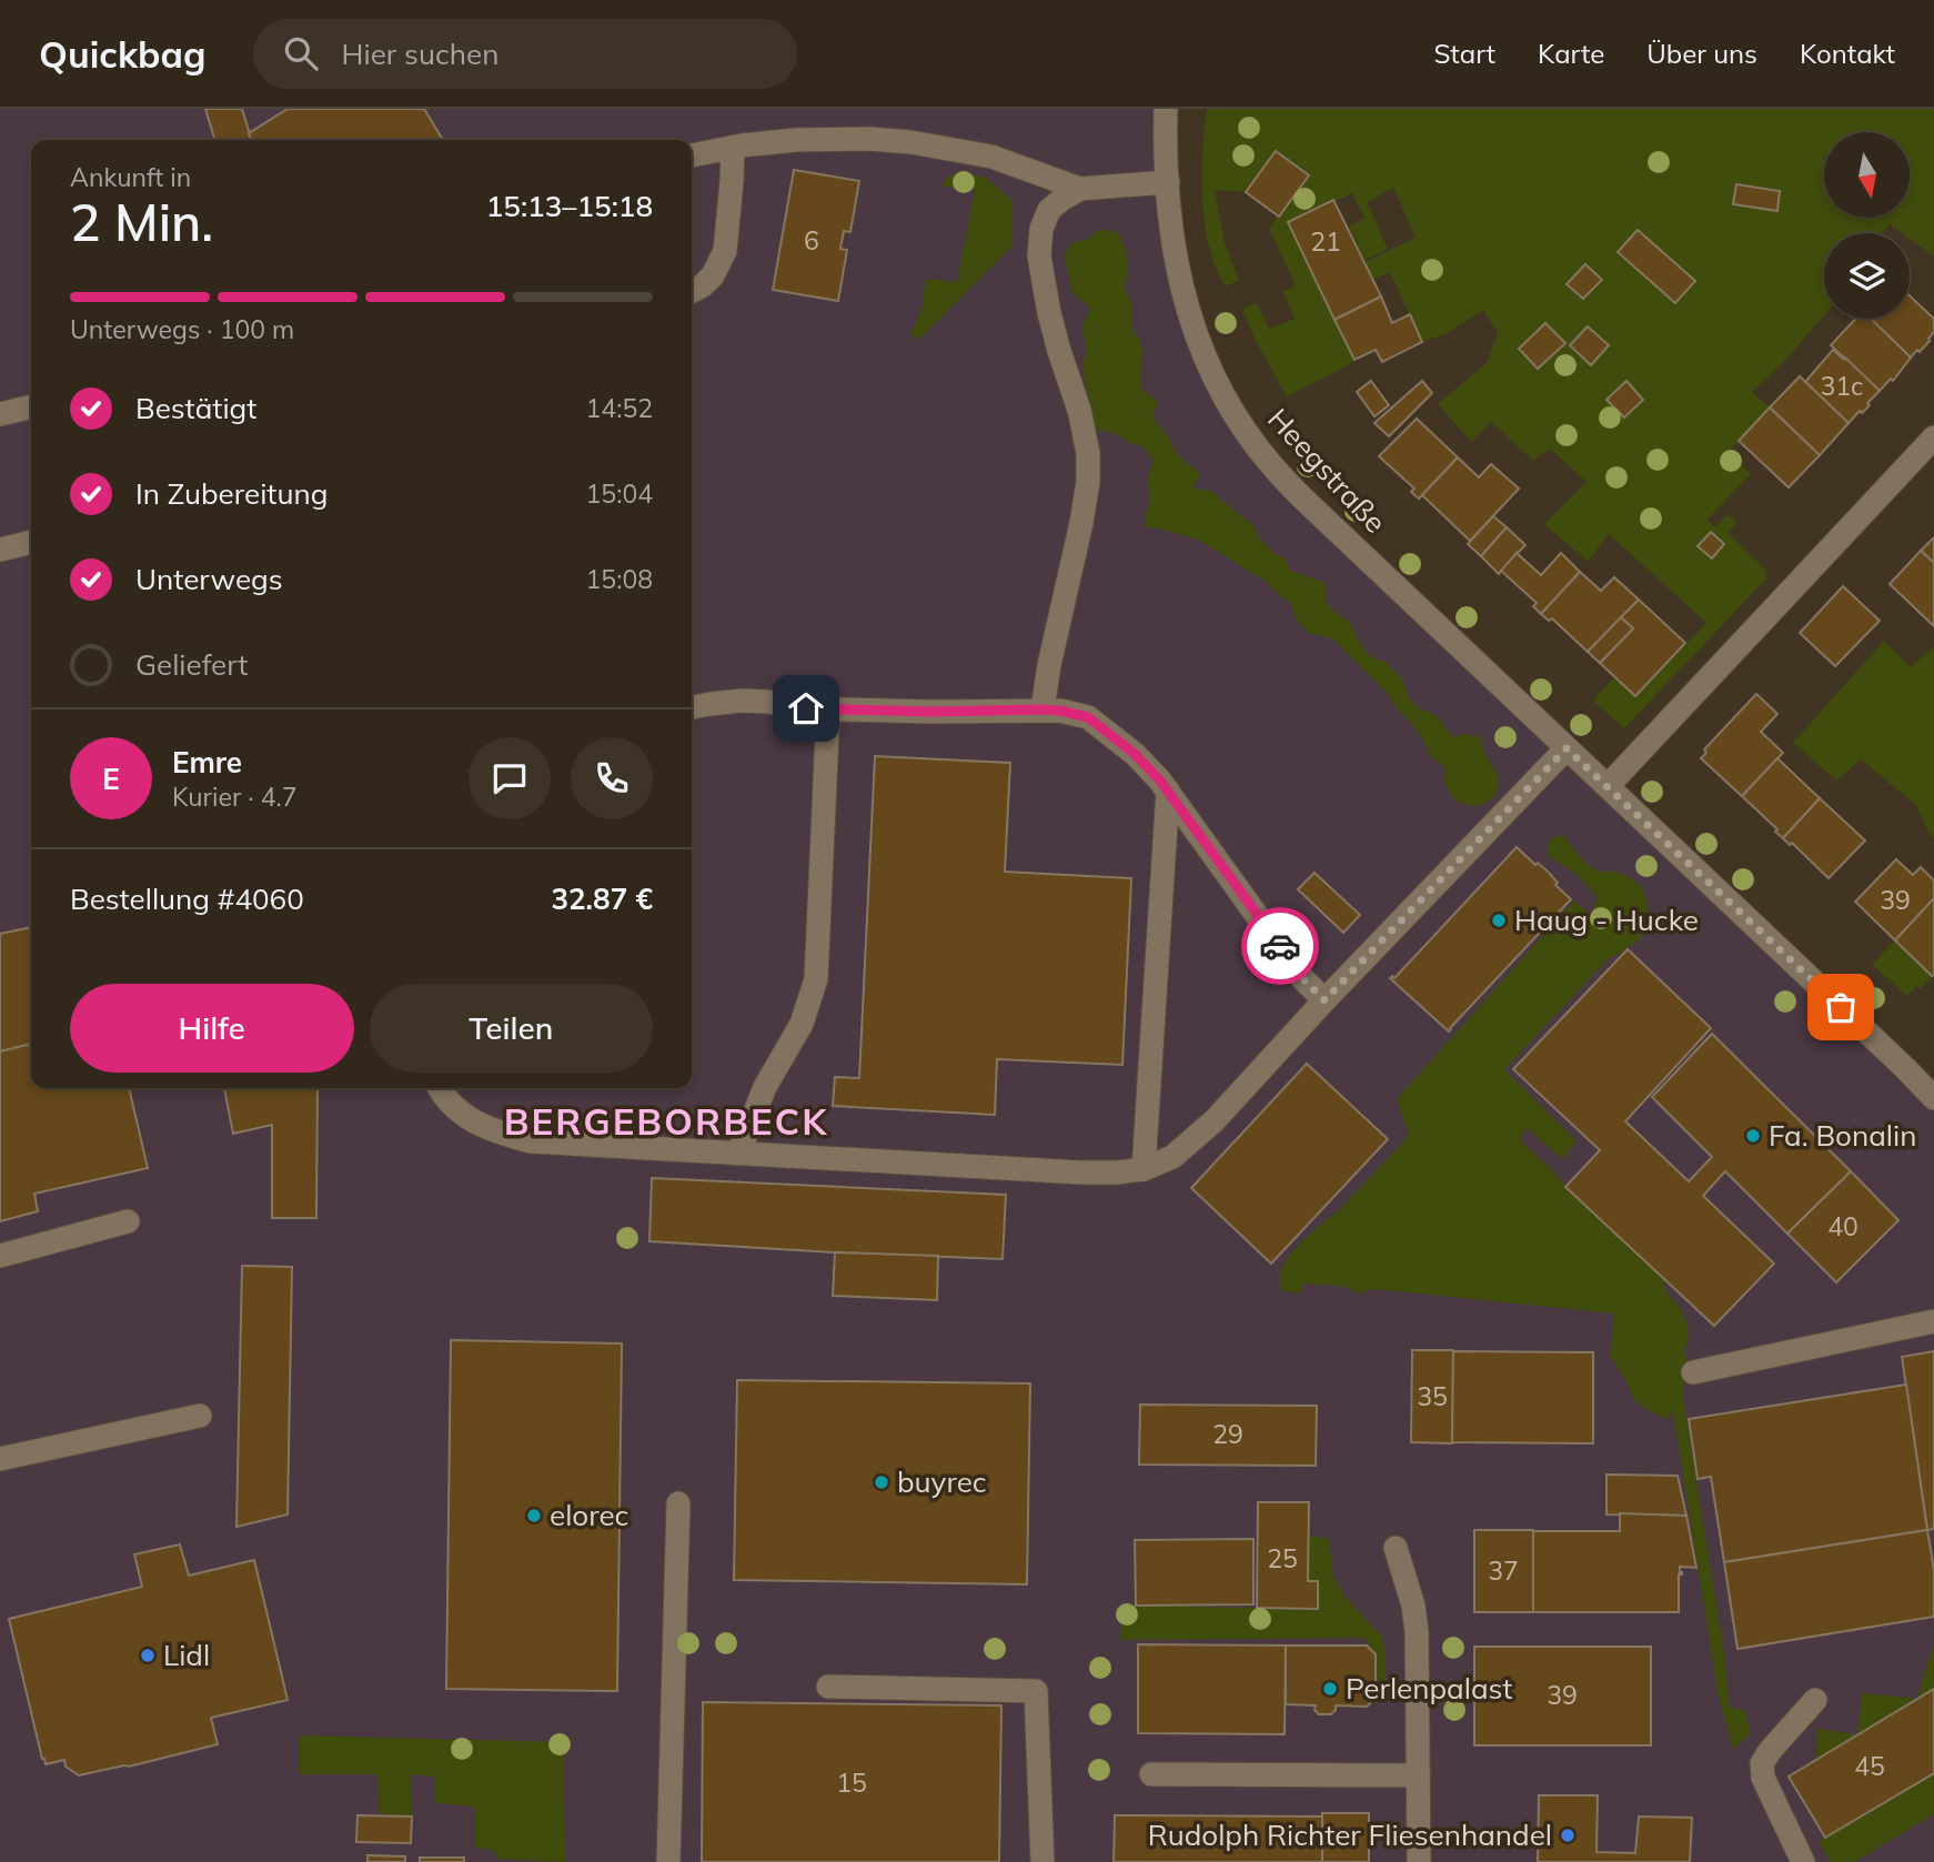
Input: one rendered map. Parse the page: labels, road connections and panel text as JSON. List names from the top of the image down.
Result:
{
  "streets": {
    "street": ["Heegstraße"]
  },
  "districts": ["BERGEBORBECK"],
  "places": [
    "Haug - Hucke",
    "Fa. Bonalin",
    "buyrec",
    "elorec",
    "Lidl",
    "Perlenpalast",
    "Rudolph Richter Fliesenhandel"
  ],
  "house_numbers": [
    "6",
    "21",
    "31c",
    "39",
    "40",
    "35",
    "29",
    "25",
    "37",
    "39",
    "45",
    "15"
  ],
  "north": "bottom",
  "page": {
    "header": "Quickbag",
    "search": "Hier suchen",
    "nav": [
      "Start",
      "Karte",
      "Über uns",
      "Kontakt"
    ],
    "heading": ["2 Min.", "Ankunft in", "15:13–15:18"],
    "panel": [
      "Emre",
      "Kurier · 4.7",
      "Bestellung #4060",
      "32.87 €"
    ],
    "bar": "Unterwegs · 100 m",
    "list": [
      ["Bestätigt", "14:52"],
      ["In Zubereitung", "15:04"],
      ["Unterwegs", "15:08"],
      "Geliefert"
    ],
    "round": "E",
    "buttons": ["Hilfe", "Teilen"]
  }
}
